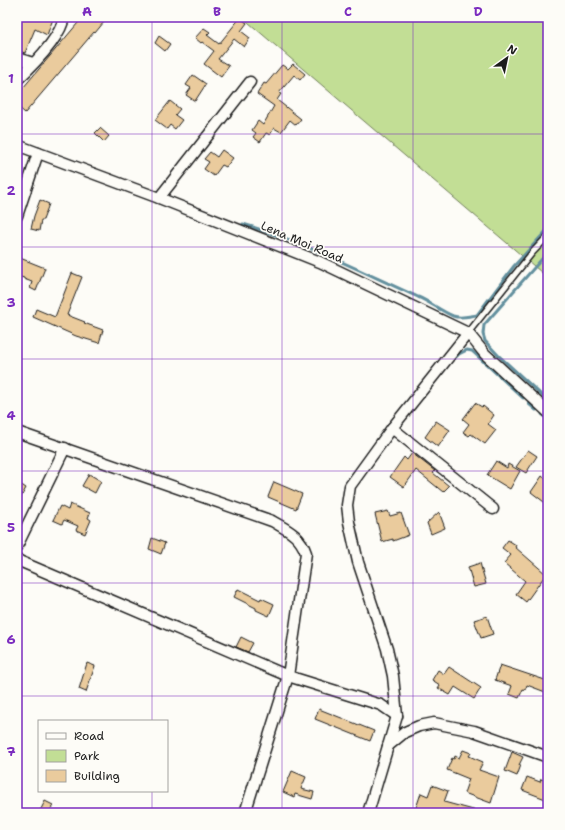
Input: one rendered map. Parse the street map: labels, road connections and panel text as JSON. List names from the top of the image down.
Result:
{
  "streets": {
    "street": ["Lena Moi Road"]
  },
  "legend": ["Road", "Park", "Building"],
  "north": "top right",
  "grid": {
    "columns": [
      "A",
      "B",
      "C",
      "D"
    ],
    "rows": [
      "1",
      "2",
      "3",
      "4",
      "5",
      "6",
      "7"
    ]
  }
}
